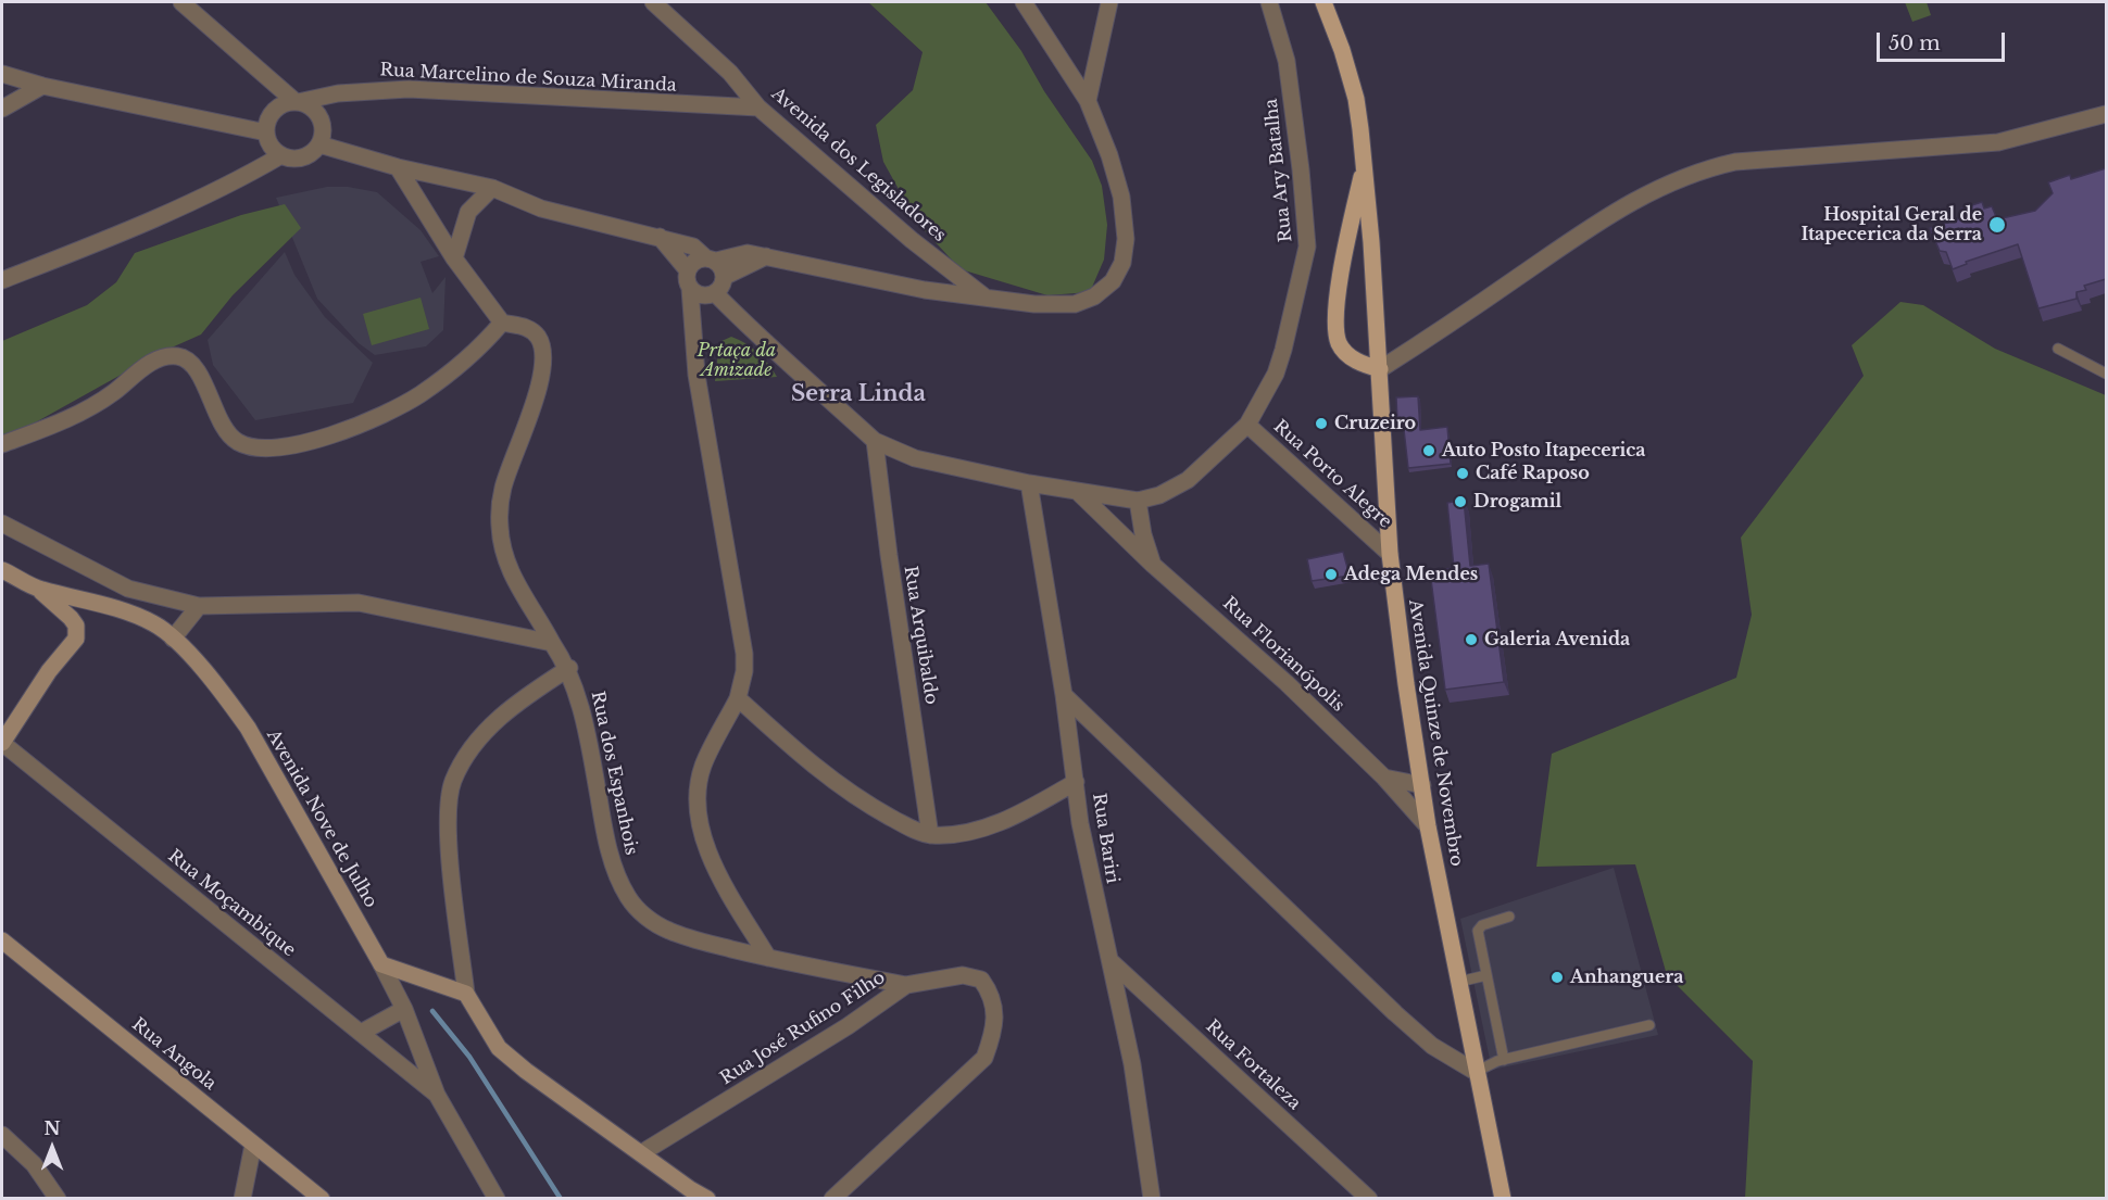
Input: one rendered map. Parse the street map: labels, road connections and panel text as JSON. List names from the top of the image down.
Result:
{
  "streets": {
    "main road": ["Avenida Quinze de Novembro", "Avenida Nove de Julho", "Rua Angola"],
    "street": [
      "Rua Marcelino de Souza Miranda",
      "Avenida dos Legisladores",
      "Rua Ary Batalha",
      "Rua Porto Alegre",
      "Rua Arquibaldo",
      "Rua Florianópolis",
      "Rua dos Espanhois",
      "Rua Bariri",
      "Rua Moçambique",
      "Rua José Rufino Filho",
      "Rua Fortaleza"
    ]
  },
  "crossings": [
    ["Rua Marcelino de Souza Miranda", "Avenida dos Legisladores"],
    ["Rua Ary Batalha", "Rua Porto Alegre"],
    ["Rua Porto Alegre", "Avenida Quinze de Novembro"],
    ["Rua Florianópolis", "Avenida Quinze de Novembro"],
    ["Rua dos Espanhois", "Rua José Rufino Filho"],
    ["Avenida Nove de Julho", "Rua Moçambique"],
    ["Rua Bariri", "Rua Fortaleza"]
  ],
  "districts": ["Serra Linda"],
  "parks": ["Prtaça da Amizade"],
  "places": [
    "Hospital Geral de Itapecerica da Serra",
    "Cruzeiro",
    "Auto Posto Itapecerica",
    "Café Raposo",
    "Drogamil",
    "Adega Mendes",
    "Galeria Avenida",
    "Anhanguera"
  ],
  "scale_bar": "50 m",
  "north": "top"
}
